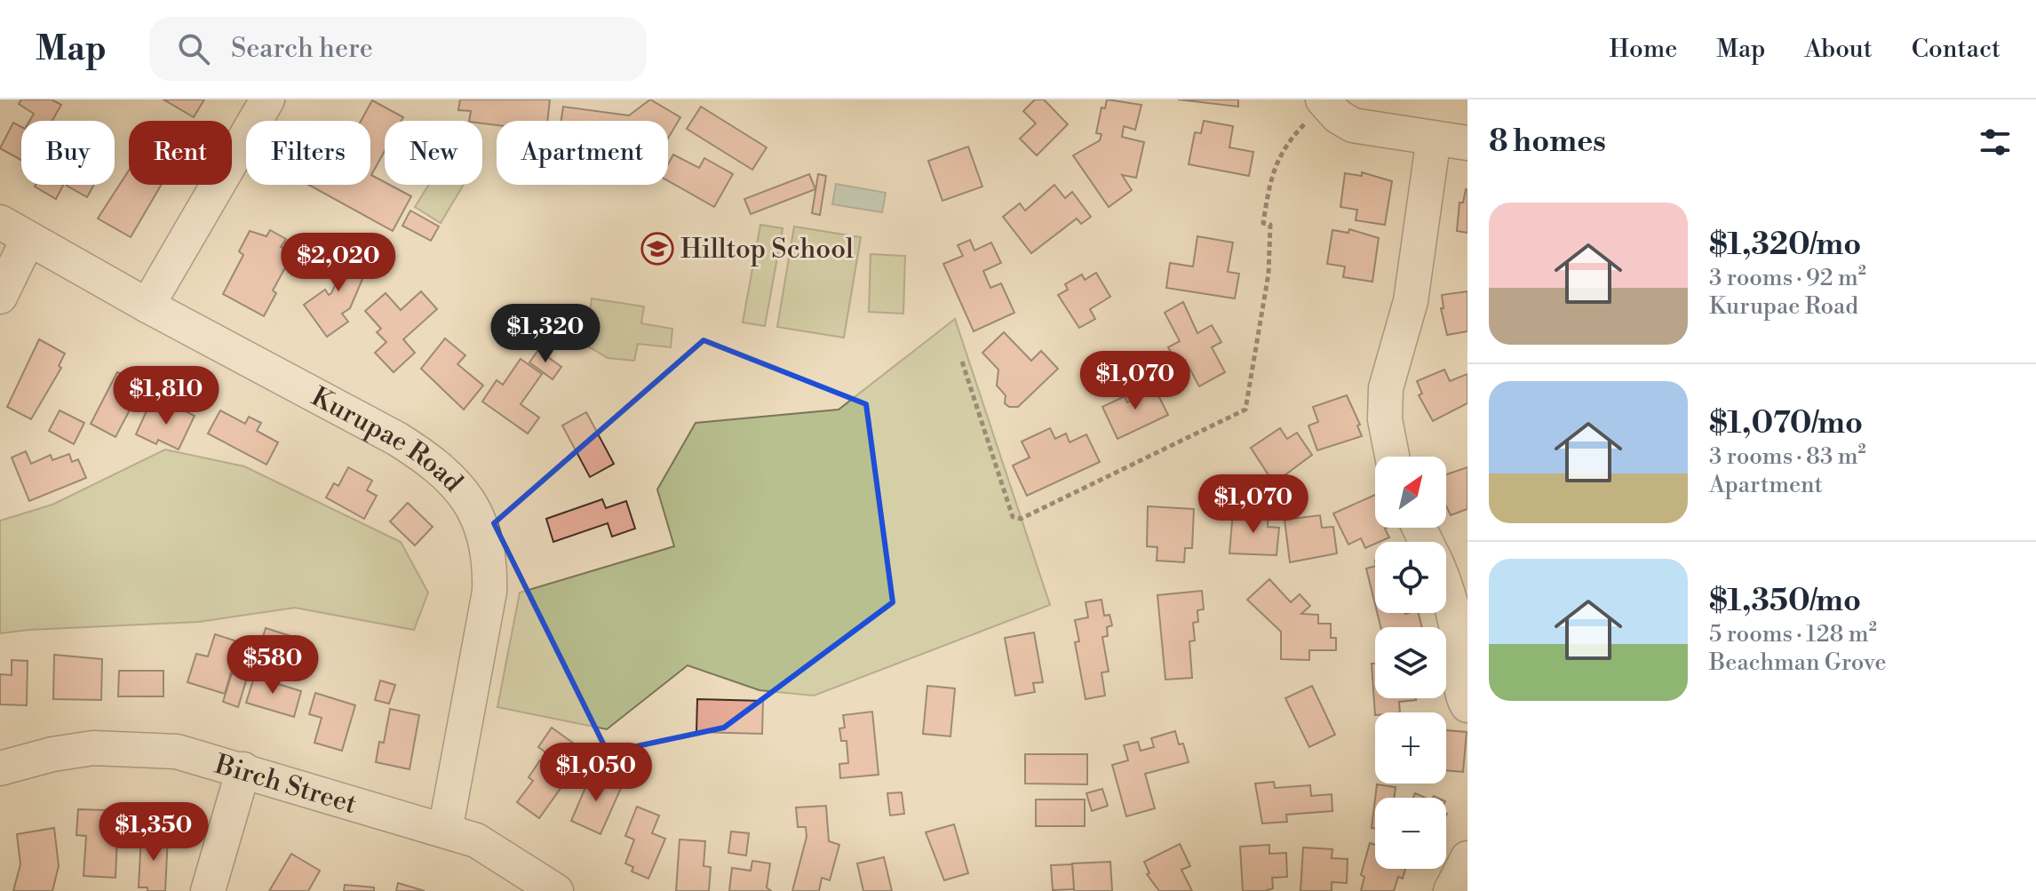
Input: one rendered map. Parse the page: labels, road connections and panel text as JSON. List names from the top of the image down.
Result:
{
  "streets": {
    "street": ["Kurupae Road", "Birch Street"]
  },
  "crossings": [
    ["Kurupae Road", "Birch Street"]
  ],
  "places": {
    "school or university": ["Hilltop School"]
  },
  "north": "top right",
  "page": {
    "header": "Map",
    "search": "Search here",
    "nav": [
      "Home",
      "Map",
      "About",
      "Contact"
    ],
    "heading": "8 homes",
    "chip": [
      "Buy",
      "Rent",
      "Filters",
      "New",
      "Apartment"
    ],
    "list": [
      {
        "name": "$1,320/mo",
        "note": "3 rooms · 92 m² · Kurupae Road"
      },
      {
        "name": "$1,070/mo",
        "note": "3 rooms · 83 m² · Apartment"
      },
      {
        "name": "$1,350/mo",
        "note": "5 rooms · 128 m² · Beachman Grove"
      }
    ],
    "price": [
      "$2,020",
      "$1,320",
      "$1,070",
      "$1,810",
      "$1,070",
      "$580",
      "$1,050",
      "$1,350"
    ],
    "map_buttons": ["+", "−"]
  }
}
